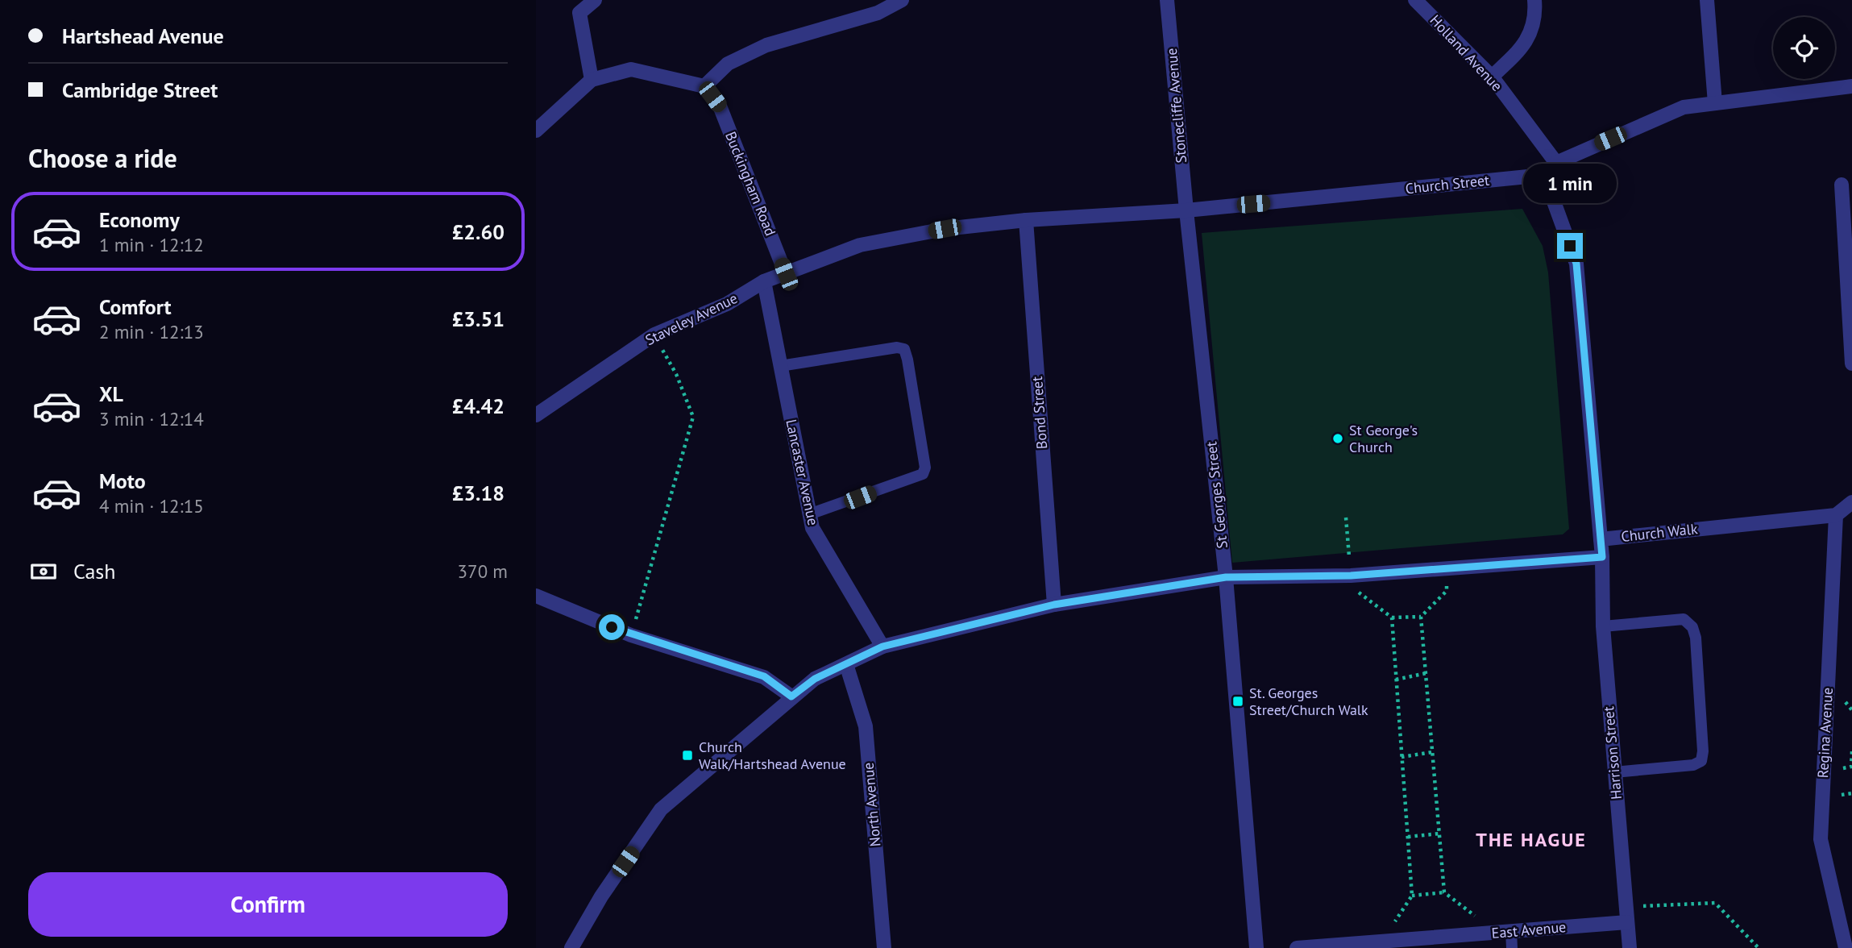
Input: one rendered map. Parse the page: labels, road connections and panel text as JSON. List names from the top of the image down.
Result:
{
  "streets": {
    "street": [
      "Holland Avenue",
      "Stonecliffe Avenue",
      "Buckingham Road",
      "Church Street",
      "Staveley Avenue",
      "Bond Street",
      "Lancaster Avenue",
      "St Georges Street",
      "Church Walk",
      "Regina Avenue",
      "Harrison Street",
      "North Avenue",
      "East Avenue"
    ]
  },
  "crossings": [
    ["Stonecliffe Avenue", "Church Street"],
    ["Stonecliffe Avenue", "St Georges Street"],
    ["Buckingham Road", "Staveley Avenue"],
    ["Church Street", "Staveley Avenue"],
    ["Church Street", "Bond Street"],
    ["Church Street", "St Georges Street"],
    ["Staveley Avenue", "Bond Street"],
    ["Staveley Avenue", "Lancaster Avenue"],
    ["Church Walk", "Regina Avenue"],
    ["Church Walk", "Harrison Street"],
    ["Harrison Street", "East Avenue"]
  ],
  "districts": ["THE HAGUE"],
  "places": {
    "other": ["St George's Church"],
    "transit": ["St. Georges Street/Church Walk", "Church Walk/Hartshead Avenue"]
  },
  "page": {
    "banner": ["Hartshead Avenue", "Cambridge Street"],
    "heading": "Choose a ride",
    "bubble": "1 min",
    "list": [
      {
        "name": "Economy",
        "note": "1 min · 12:12",
        "value": "£2.60"
      },
      {
        "name": "Comfort",
        "note": "2 min · 12:13",
        "value": "£3.51"
      },
      {
        "name": "XL",
        "note": "3 min · 12:14",
        "value": "£4.42"
      },
      {
        "name": "Moto",
        "note": "4 min · 12:15",
        "value": "£3.18"
      }
    ],
    "pay": ["Cash", "370 m"],
    "buttons": "Confirm"
  }
}
